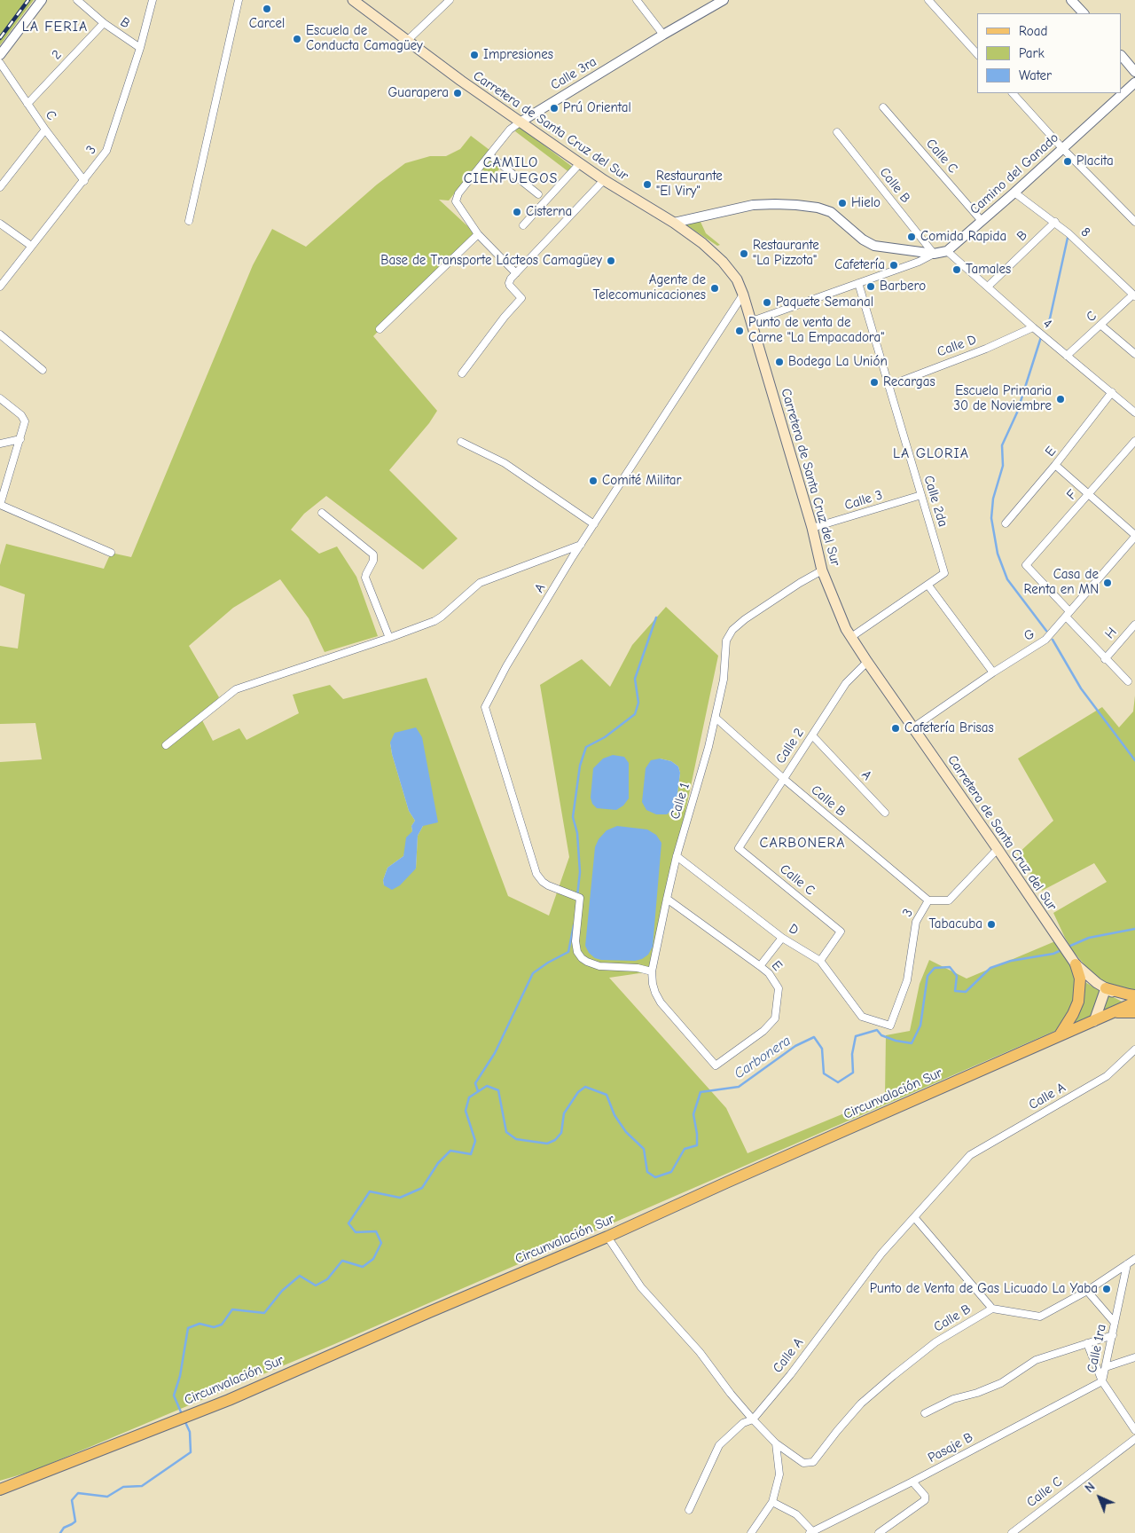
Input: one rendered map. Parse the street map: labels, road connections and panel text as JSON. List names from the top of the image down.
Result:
{
  "streets": {
    "main road": ["Carretera de Santa Cruz del Sur", "Circunvalación Sur"],
    "street": [
      "B",
      "2",
      "Calle 3ra",
      "C",
      "3",
      "Calle C",
      "Camino del Ganado",
      "Calle B",
      "8",
      "4",
      "Calle D",
      "E",
      "F",
      "Calle 3",
      "Calle 2da",
      "A",
      "H",
      "G",
      "Calle 2",
      "Calle 1",
      "D",
      "Calle A",
      "Calle 1ra",
      "Pasaje B"
    ]
  },
  "crossings": [
    ["B", "2"],
    ["B", "3"],
    ["B", "8"],
    ["B", "4"],
    ["2", "C"],
    ["Calle 3ra", "Carretera de Santa Cruz del Sur"],
    ["C", "3"],
    ["C", "8"],
    ["C", "4"],
    ["Carretera de Santa Cruz del Sur", "3"],
    ["Carretera de Santa Cruz del Sur", "Camino del Ganado"],
    ["Carretera de Santa Cruz del Sur", "Calle 3"],
    ["Carretera de Santa Cruz del Sur", "A"],
    ["Carretera de Santa Cruz del Sur", "G"],
    ["Carretera de Santa Cruz del Sur", "Calle 2"],
    ["Carretera de Santa Cruz del Sur", "Calle 1"],
    ["3", "Calle B"],
    ["3", "D"],
    ["Calle C", "Camino del Ganado"],
    ["Calle C", "Calle 2"],
    ["Calle C", "D"],
    ["Camino del Ganado", "Calle B"],
    ["Camino del Ganado", "8"],
    ["Camino del Ganado", "4"],
    ["Calle B", "Calle 2"],
    ["Calle B", "Calle 1"],
    ["Calle B", "Calle 1ra"],
    ["4", "Calle D"],
    ["4", "E"],
    ["Calle D", "Calle 2da"],
    ["E", "Calle 1"],
    ["F", "G"],
    ["Calle 3", "Calle 2da"],
    ["A", "Calle 2"],
    ["A", "Calle 1"],
    ["Calle 1", "D"],
    ["Calle 1ra", "Pasaje B"]
  ],
  "districts": [
    "LA FERIA",
    "CAMILO CIENFUEGOS",
    "LA GLORIA",
    "CARBONERA"
  ],
  "water": ["Carbonera"],
  "places": [
    "Carcel",
    "Escuela de Conducta Camagüey",
    "Impresiones",
    "Guarapera",
    "Prú Oriental",
    "Placita",
    "Restaurante \"El Viry\"",
    "Hielo",
    "Cisterna",
    "Comida Rapida",
    "Restaurante \"La Pizzota\"",
    "Base de Transporte Lácteos Camagüey",
    "Cafetería",
    "Tamales",
    "Barbero",
    "Agente de Telecomunicaciones",
    "Paquete Semanal",
    "Punto de venta de Carne \"La Empacadora\"",
    "Bodega La Unión",
    "Recargas",
    "Escuela Primaria 30 de Noviembre",
    "Comité Militar",
    "Casa de Renta en MN",
    "Cafetería Brisas",
    "Tabacuba",
    "Punto de Venta de Gas Licuado La Yaba"
  ],
  "legend": ["Road", "Park", "Water"],
  "north": "top left"
}
